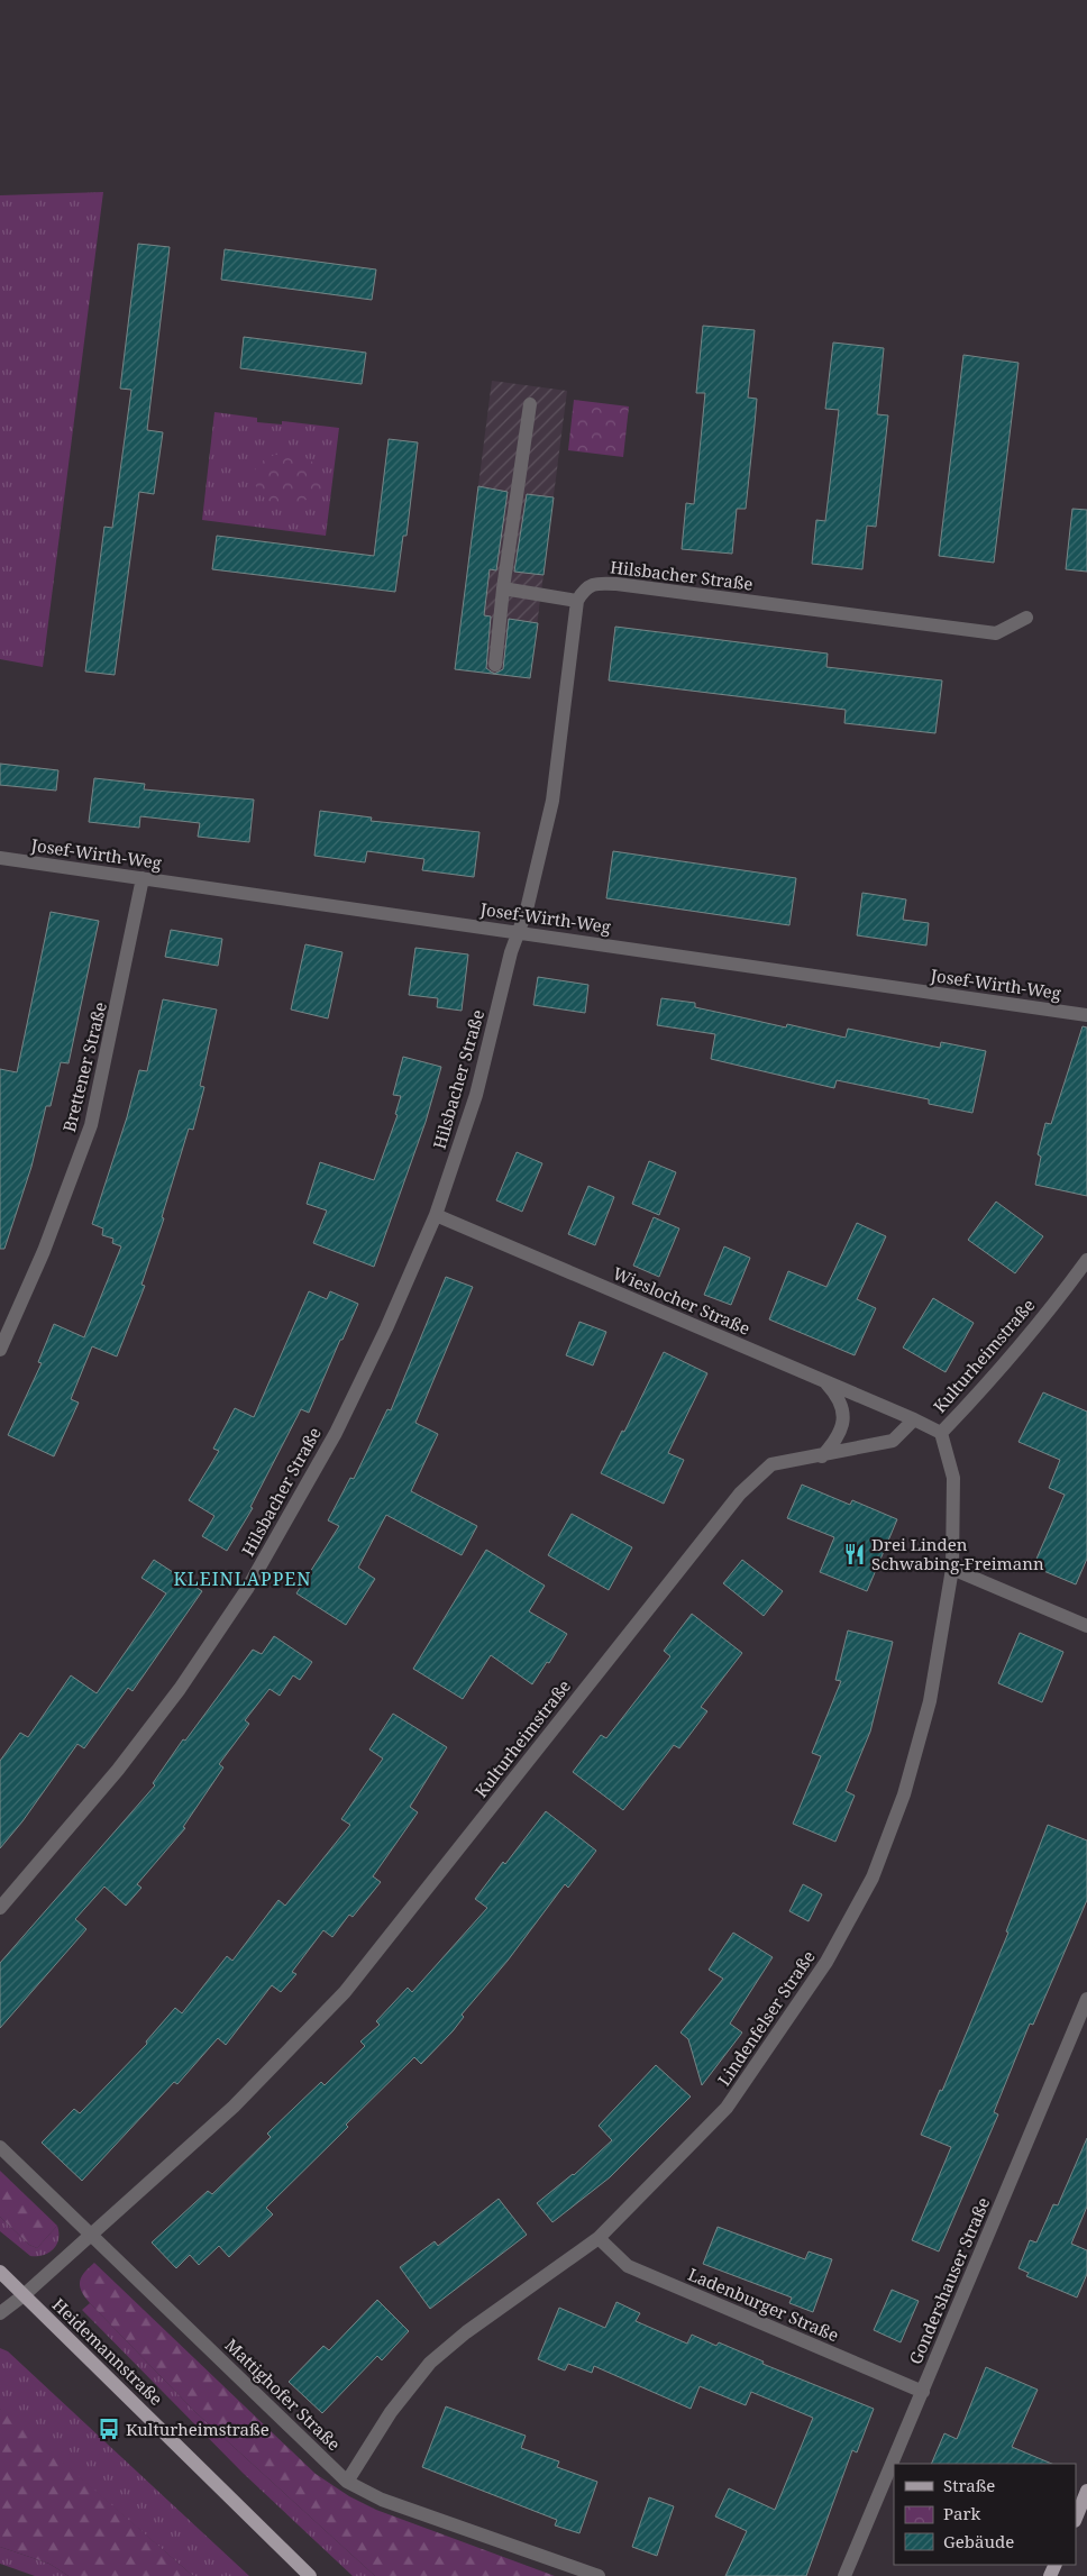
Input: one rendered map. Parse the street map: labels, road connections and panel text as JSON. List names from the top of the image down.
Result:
{
  "streets": {
    "main road": ["Heidemannstraße"],
    "street": [
      "Hilsbacher Straße",
      "Josef-Wirth-Weg",
      "Brettener Straße",
      "Wieslocher Straße",
      "Kulturheimstraße",
      "Lindenfelser Straße",
      "Gondershauser Straße",
      "Ladenburger Straße",
      "Mattighofer Straße"
    ]
  },
  "crossings": [
    ["Hilsbacher Straße", "Josef-Wirth-Weg"],
    ["Hilsbacher Straße", "Wieslocher Straße"],
    ["Josef-Wirth-Weg", "Brettener Straße"],
    ["Wieslocher Straße", "Kulturheimstraße"],
    ["Kulturheimstraße", "Lindenfelser Straße"],
    ["Kulturheimstraße", "Heidemannstraße"],
    ["Kulturheimstraße", "Mattighofer Straße"],
    ["Lindenfelser Straße", "Ladenburger Straße"],
    ["Lindenfelser Straße", "Mattighofer Straße"],
    ["Gondershauser Straße", "Ladenburger Straße"]
  ],
  "districts": ["KLEINLAPPEN"],
  "places": {
    "restaurant": ["Drei Linden Schwabing-Freimann"],
    "bus stop": ["Kulturheimstraße"]
  },
  "legend": ["Straße", "Park", "Gebäude"]
}
